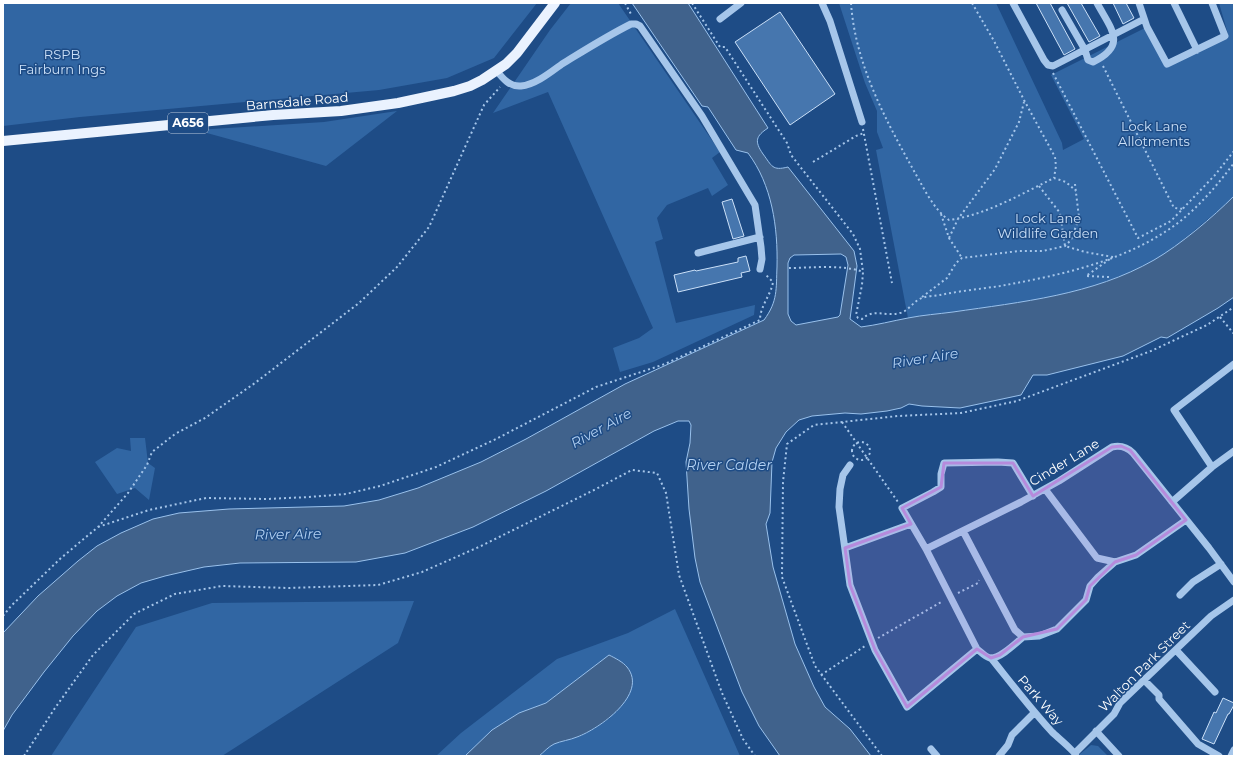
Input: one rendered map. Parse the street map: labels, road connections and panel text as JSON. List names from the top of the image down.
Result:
{
  "streets": {
    "main road": ["Barnsdale Road", "A656"],
    "street": ["Cinder Lane", "Walton Park Street", "Park Way"]
  },
  "crossings": [
    ["Cinder Lane", "Park Way"],
    ["Walton Park Street", "Park Way"]
  ],
  "water": ["River Aire", "River Calder"],
  "parks": ["RSPB Fairburn Ings", "Lock Lane Allotments", "Lock Lane Wildlife Garden"]
}
